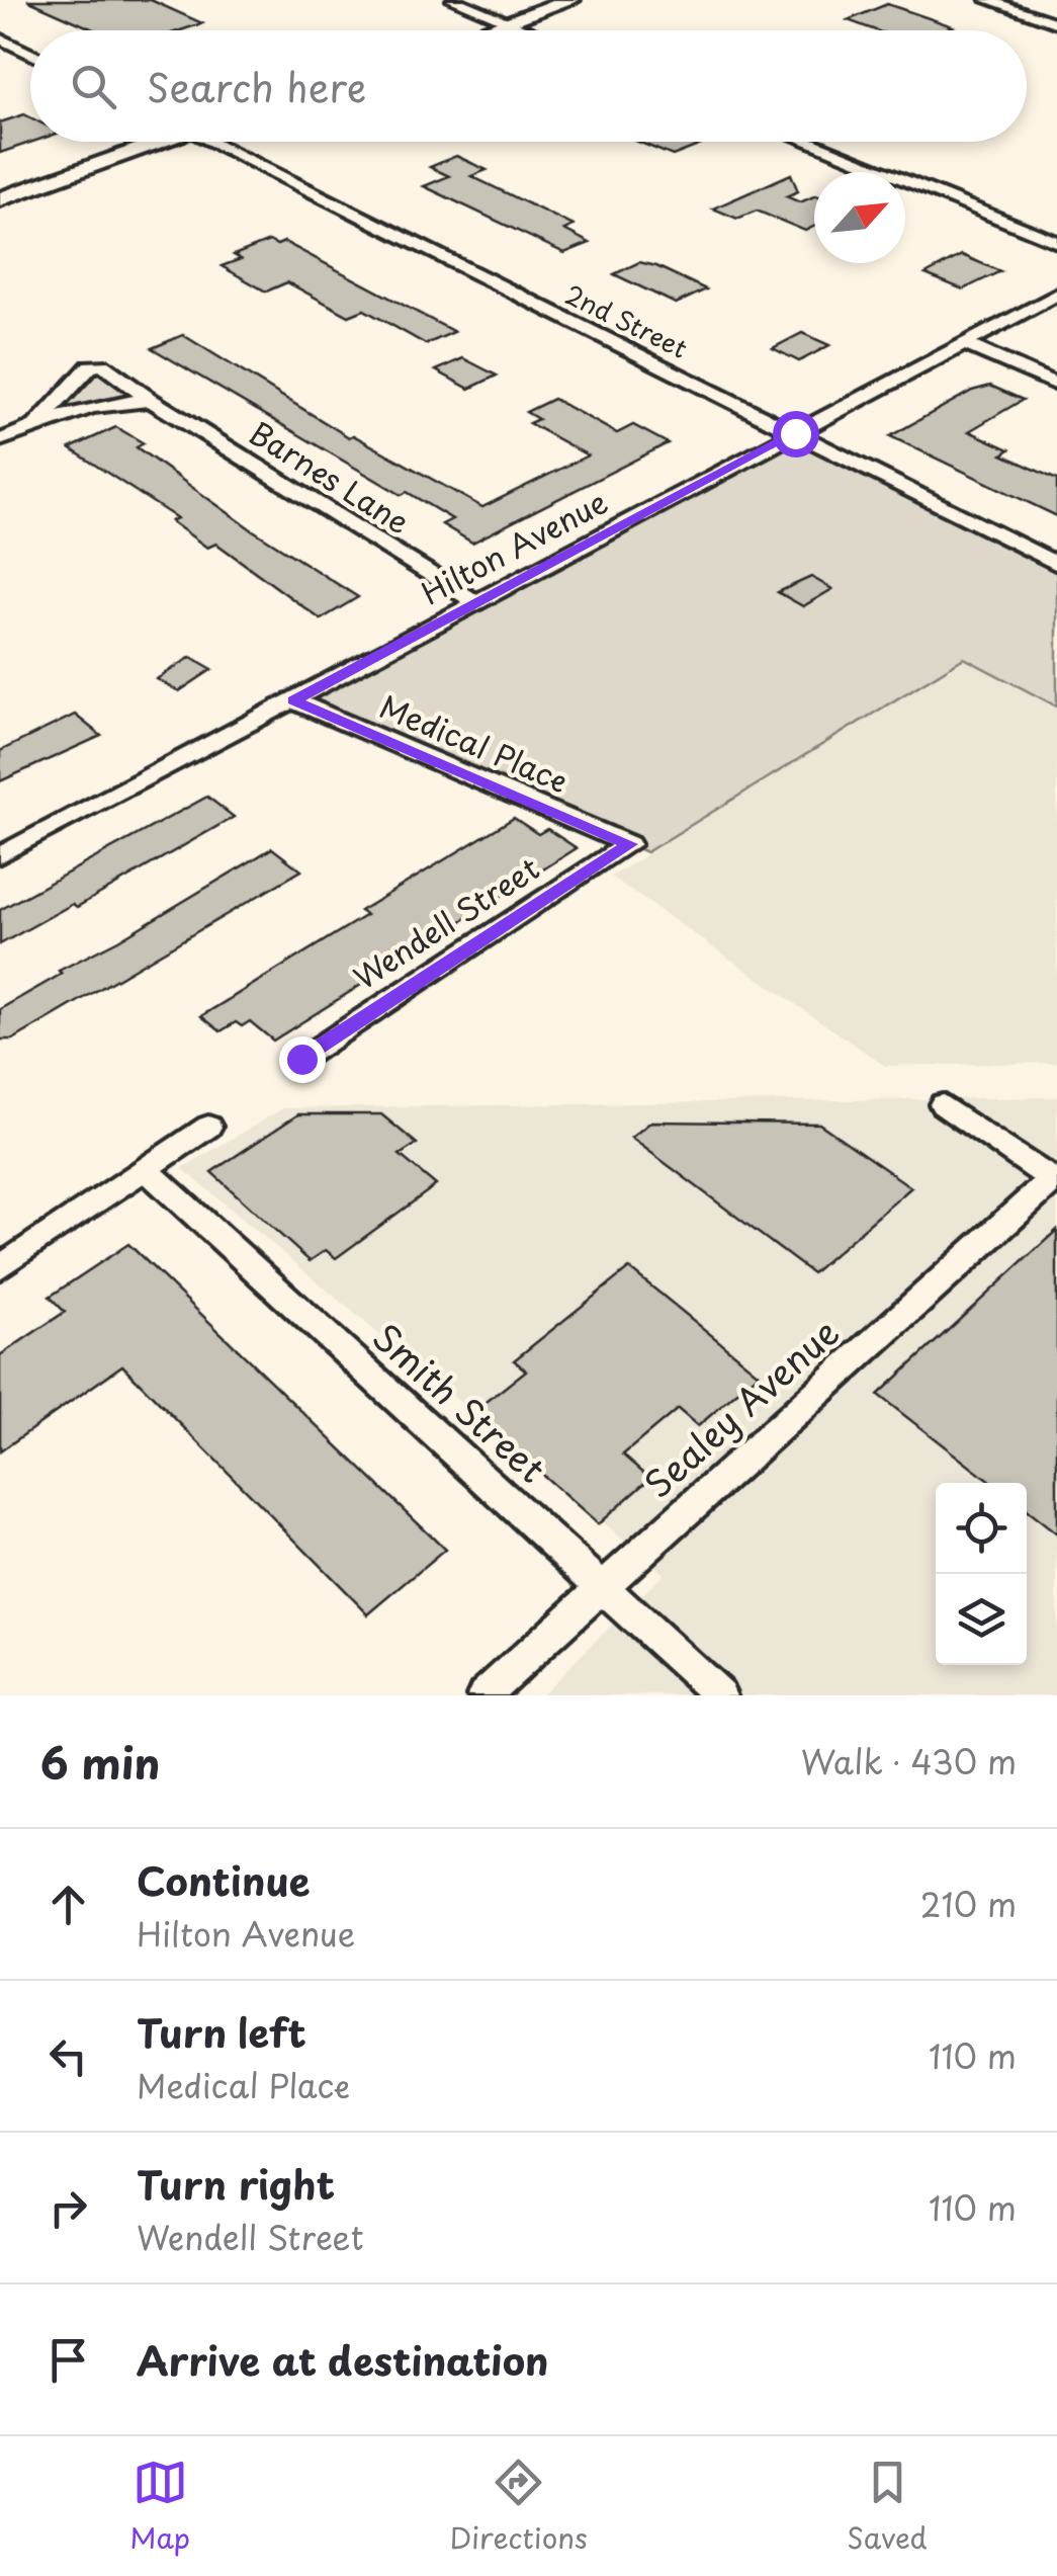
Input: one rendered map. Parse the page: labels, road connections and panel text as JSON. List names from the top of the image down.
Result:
{
  "streets": {
    "street": [
      "2nd Street",
      "Barnes Lane",
      "Hilton Avenue",
      "Medical Place",
      "Wendell Street",
      "Smith Street",
      "Sealey Avenue"
    ]
  },
  "crossings": [
    ["2nd Street", "Hilton Avenue"],
    ["Barnes Lane", "Hilton Avenue"],
    ["Hilton Avenue", "Medical Place"],
    ["Medical Place", "Wendell Street"],
    ["Smith Street", "Sealey Avenue"]
  ],
  "north": "top right",
  "page": {
    "search": "Search here",
    "heading": ["6 min", "Walk · 430 m"],
    "list": [
      ["Continue", "Hilton Avenue", "210 m"],
      ["Turn left", "Medical Place", "110 m"],
      ["Turn right", "Wendell Street", "110 m"],
      "Arrive at destination"
    ],
    "nav": ["Map", "Directions", "Saved"]
  }
}
